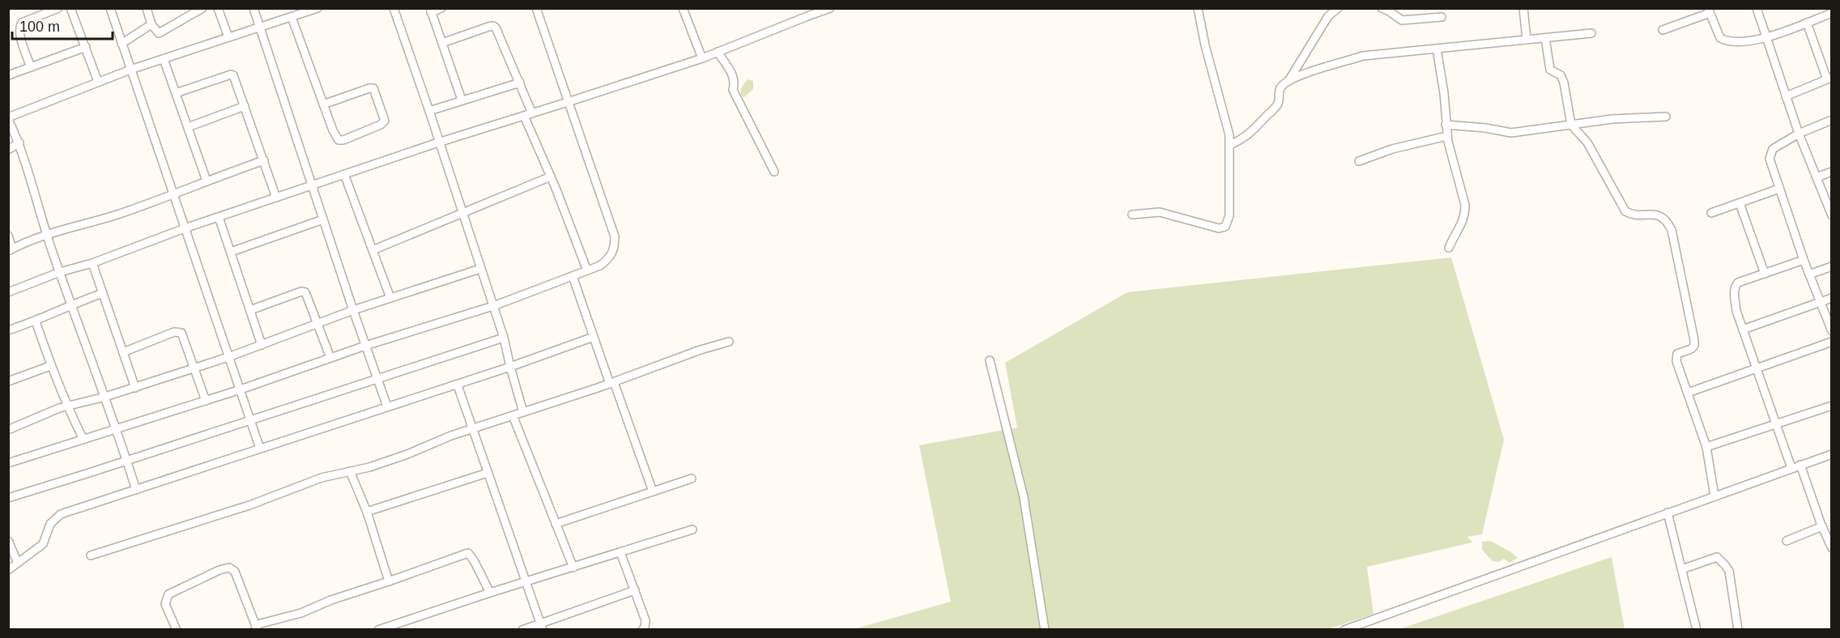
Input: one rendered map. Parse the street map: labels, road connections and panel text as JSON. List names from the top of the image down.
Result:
{
  "scale_bar": "100 m"
}
